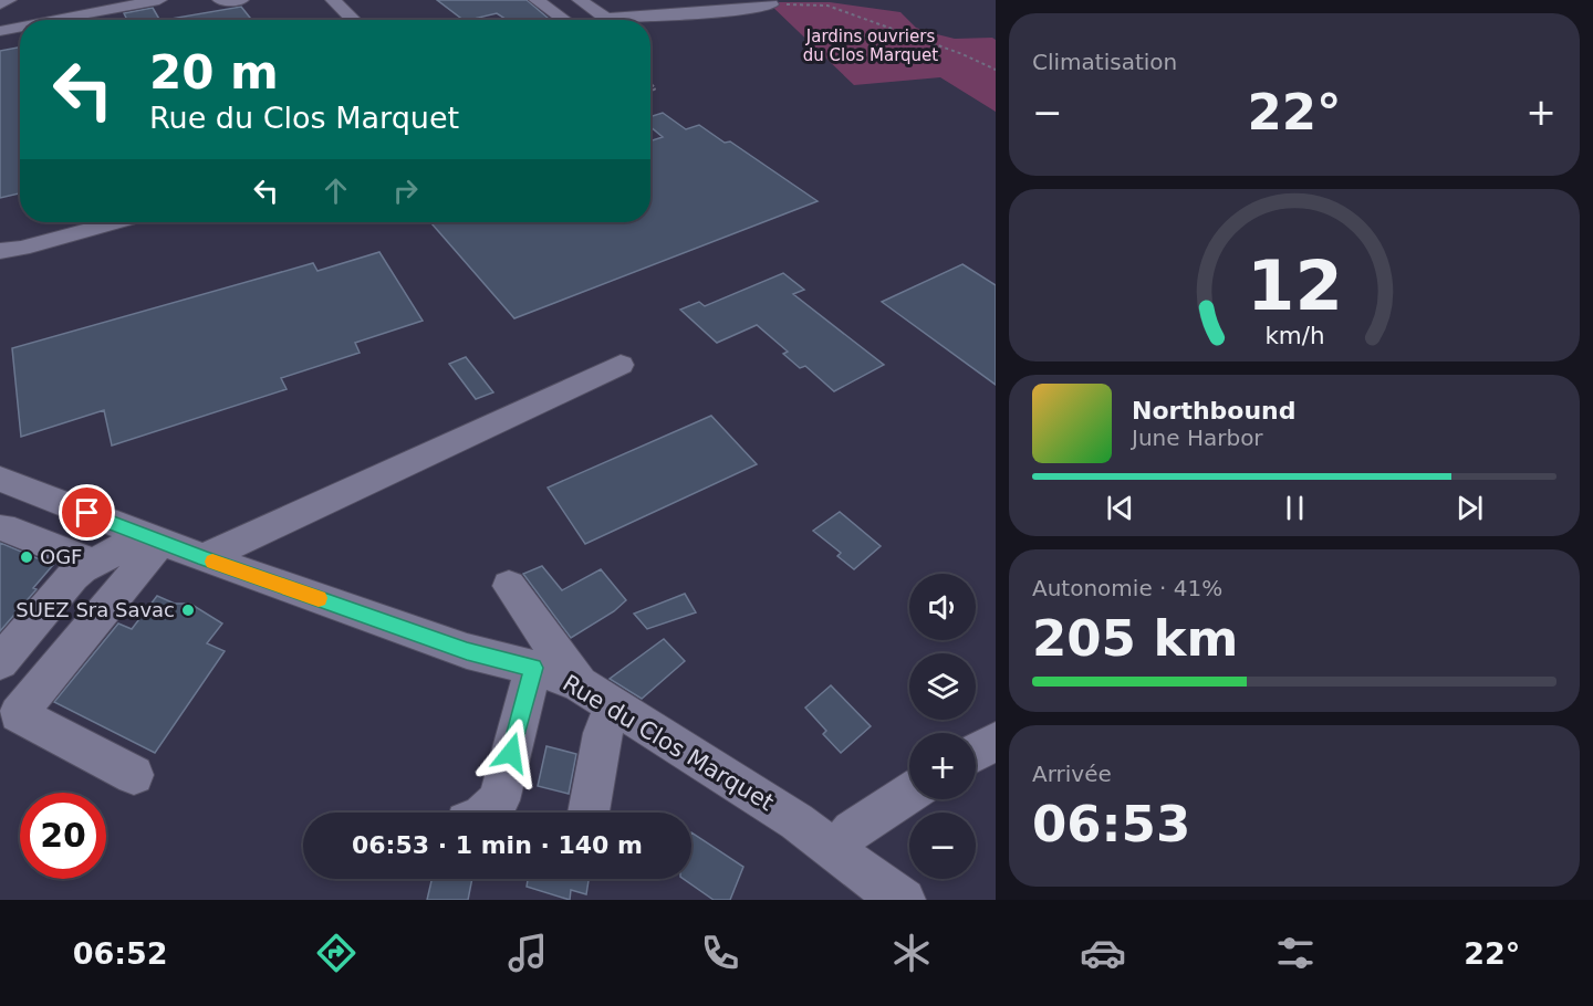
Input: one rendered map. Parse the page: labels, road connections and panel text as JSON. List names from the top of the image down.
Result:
{
  "streets": {
    "street": ["Rue du Clos Marquet"]
  },
  "parks": ["Jardins ouvriers du Clos Marquet"],
  "places": ["OGF", "SUEZ Sra Savac"],
  "page": {
    "tile": [
      "Climatisation",
      ["Autonomie · 41%", "205 km"],
      ["Arrivée", "06:53"]
    ],
    "turn": ["20 m", "Rue du Clos Marquet"],
    "heat": ["−", "22°", "+"],
    "song": ["Northbound", "June Harbor"],
    "map_buttons": ["+", "−"],
    "limit": "20",
    "trip": "06:53 · 1 min · 140 m",
    "tabs": ["06:52", "22°"],
    "gauge": ["12", "km/h"]
  }
}
